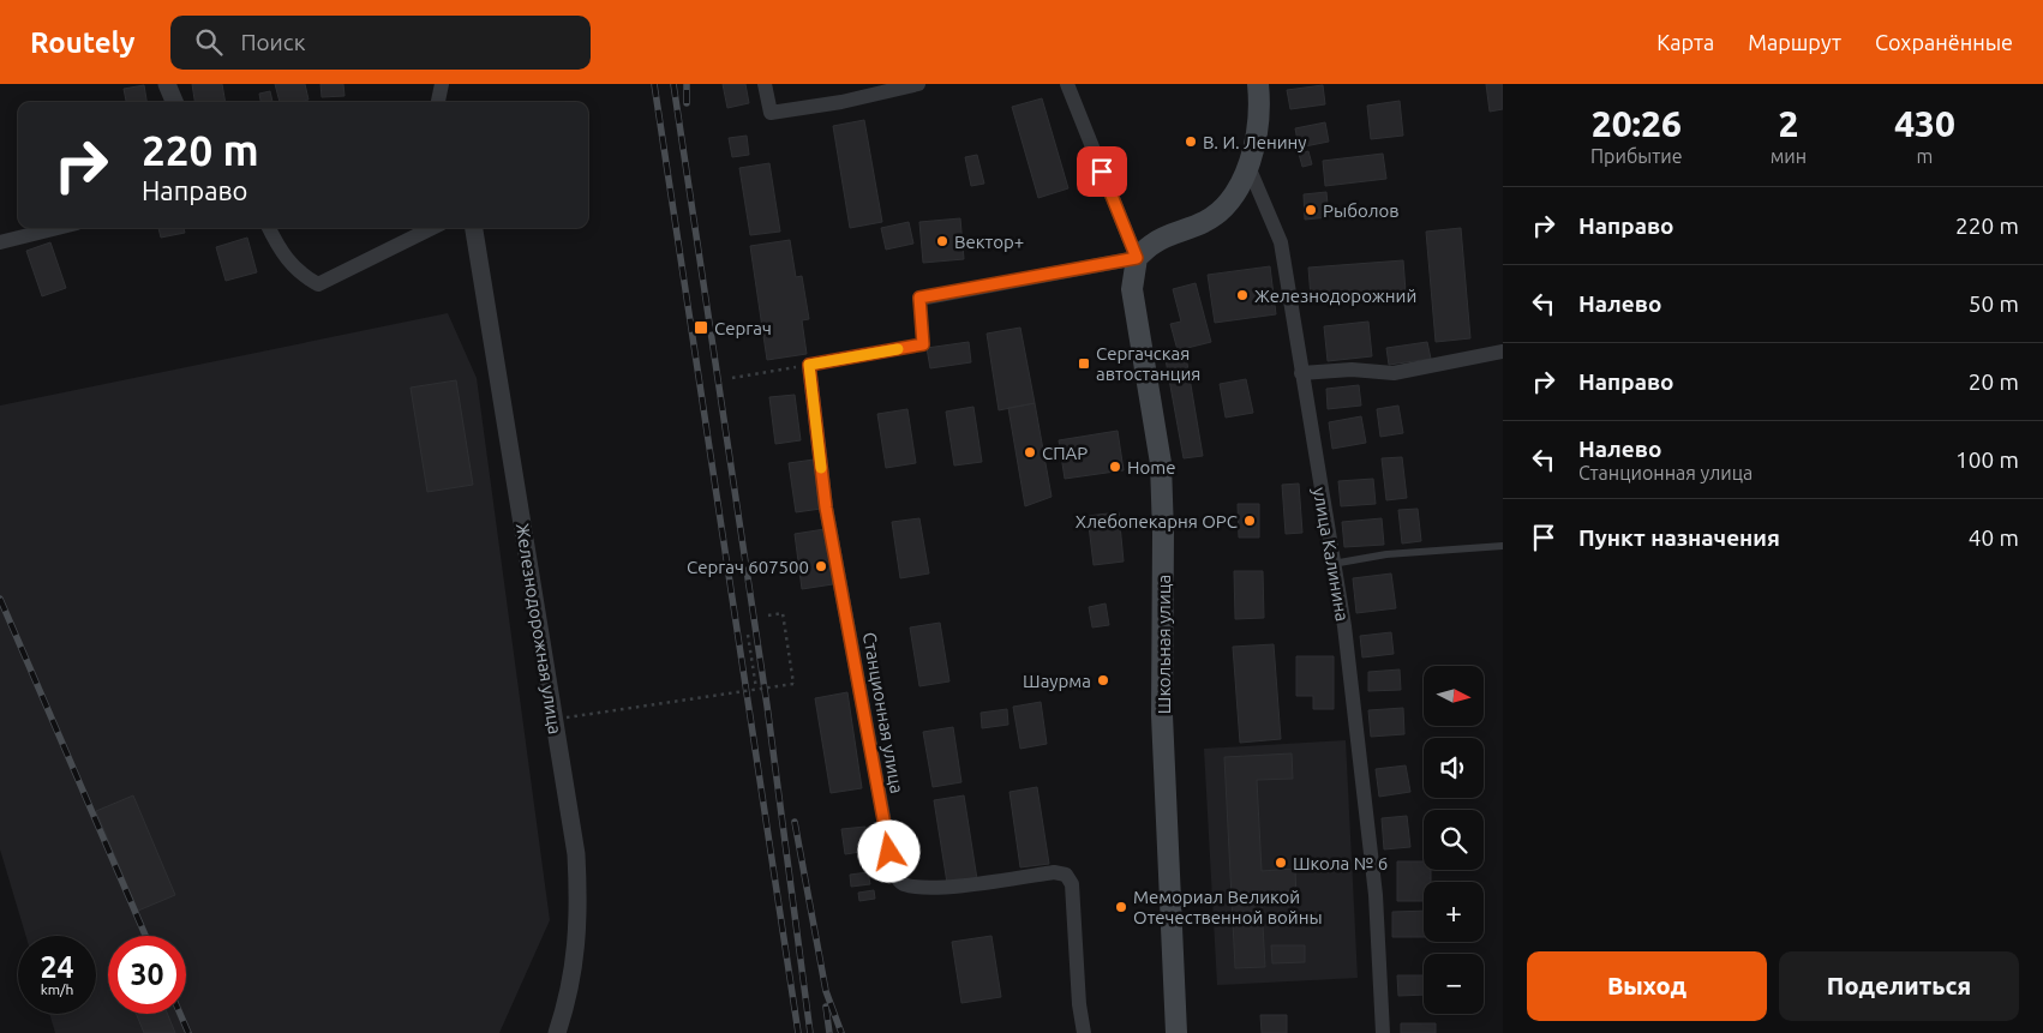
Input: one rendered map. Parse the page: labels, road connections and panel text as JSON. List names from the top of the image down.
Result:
{
  "streets": {
    "main road": ["Школьная улица"],
    "street": ["улица Калинина", "Железнодорожная улица", "Станционная улица"]
  },
  "places": {
    "other": [
      "В. И. Ленину",
      "Рыболов",
      "Вектор+",
      "Железнодорожний",
      "СПАР",
      "Home",
      "Хлебопекарня ОРС",
      "Сергач 607500",
      "Шаурма",
      "Школа № 6",
      "Мемориал Великой Отечественной войны"
    ],
    "transit": ["Сергач", "Сергачская автостанция"]
  },
  "north": "right",
  "page": {
    "header": "Routely",
    "search": "Поиск",
    "nav": ["Карта", "Маршрут", "Сохранённые"],
    "eta": [
      "20:26",
      "Прибытие",
      "2",
      "мин",
      "430",
      "m"
    ],
    "turn": ["220 m", "Направо"],
    "list": [
      {
        "name": "Направо",
        "value": "220 m"
      },
      {
        "name": "Налево",
        "value": "50 m"
      },
      {
        "name": "Направо",
        "value": "20 m"
      },
      {
        "name": "Налево",
        "note": "Станционная улица",
        "value": "100 m"
      },
      {
        "name": "Пункт назначения",
        "value": "40 m"
      }
    ],
    "map_buttons": ["+", "−"],
    "speed": "24 km/h",
    "limit": "30",
    "buttons": ["Выход", "Поделиться"]
  }
}
